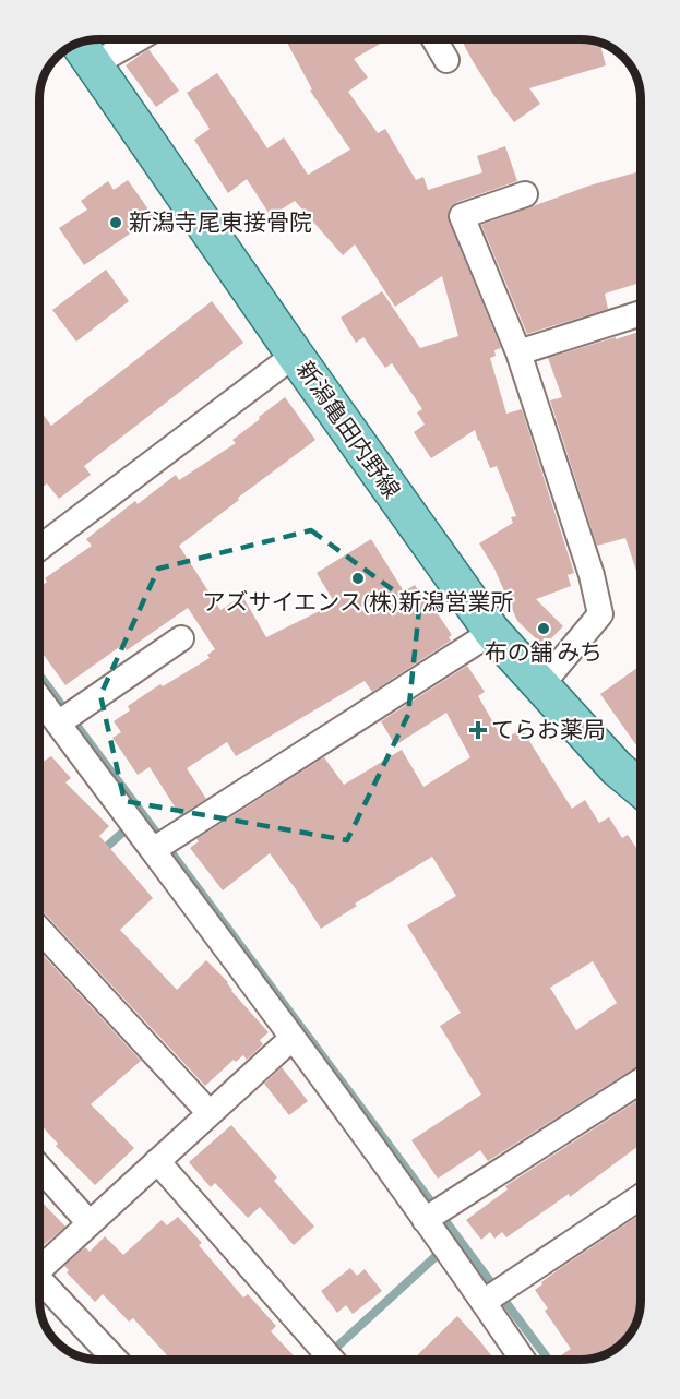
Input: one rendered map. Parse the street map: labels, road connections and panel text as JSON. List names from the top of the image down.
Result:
{
  "streets": {
    "main road": ["新潟亀田内野線"]
  },
  "places": {
    "other": ["新潟寺尾東接骨院", "アズサイエンス(株)新潟営業所", "布の舗 みち"],
    "health": ["てらお薬局"]
  }
}
